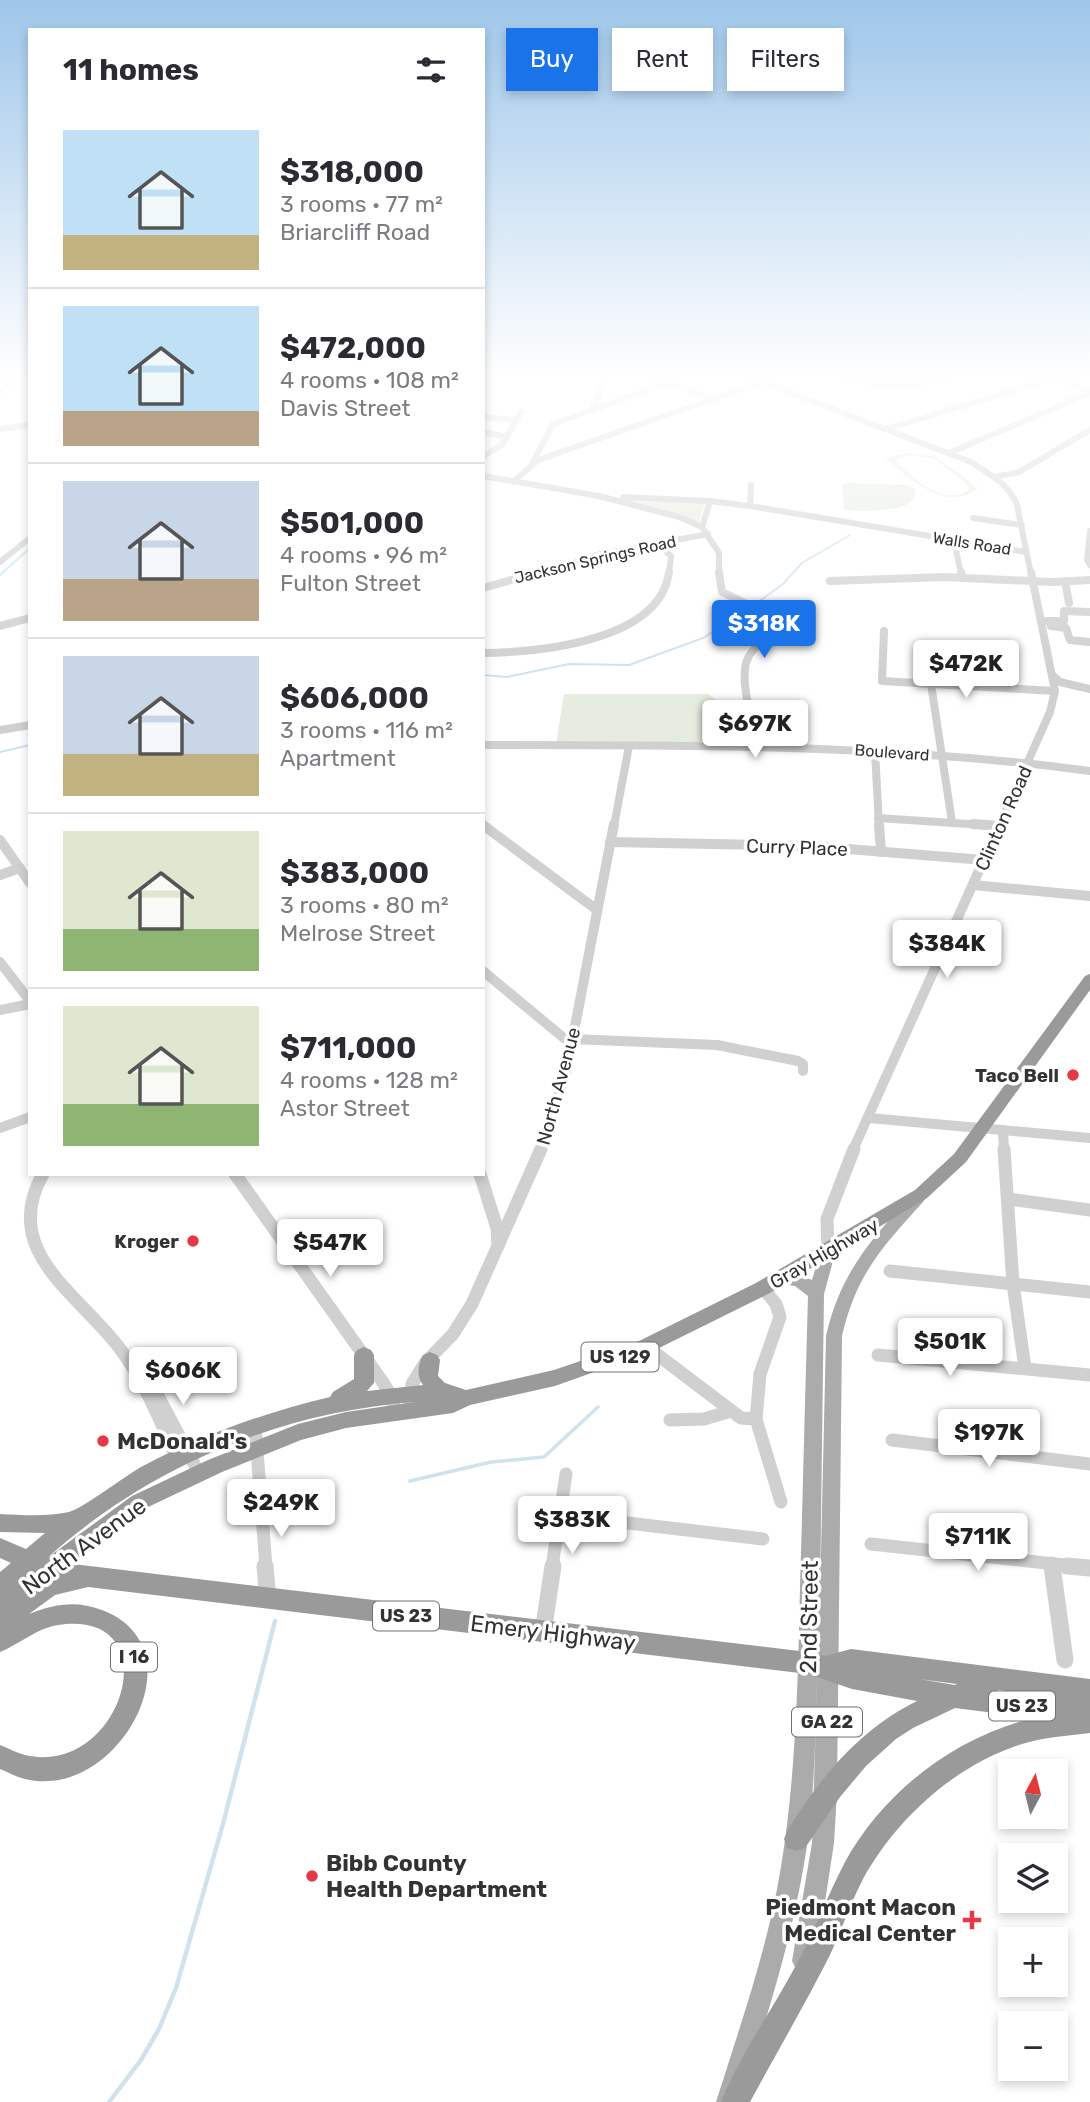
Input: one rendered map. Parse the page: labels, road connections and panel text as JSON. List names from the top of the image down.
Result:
{
  "streets": {
    "highway": [
      "North Avenue",
      "Gray Highway",
      "US 129",
      "US 23",
      "Emery Highway",
      "I 16"
    ],
    "main road": ["2nd Street", "GA 22"],
    "street": [
      "Walls Road",
      "Jackson Springs Road",
      "Boulevard",
      "Clinton Road",
      "Curry Place"
    ]
  },
  "crossings": [
    ["Walls Road", "Clinton Road"],
    ["Boulevard", "Clinton Road"],
    ["Boulevard", "North Avenue"],
    ["Clinton Road", "Curry Place"],
    ["Clinton Road", "Gray Highway"],
    ["Clinton Road", "2nd Street"],
    ["Curry Place", "North Avenue"],
    ["North Avenue", "Gray Highway"],
    ["North Avenue", "Emery Highway"],
    ["Gray Highway", "2nd Street"],
    ["US 23", "Emery Highway"],
    ["2nd Street", "Emery Highway"]
  ],
  "places": {
    "other": [
      "Taco Bell",
      "Kroger",
      "McDonald's",
      "Bibb County Health Department"
    ],
    "health": ["Piedmont Macon Medical Center"]
  },
  "north": "top",
  "page": {
    "chip": ["Buy", "Rent", "Filters"],
    "heading": "11 homes",
    "list": [
      {
        "name": "$318,000",
        "note": "3 rooms · 77 m² · Briarcliff Road"
      },
      {
        "name": "$472,000",
        "note": "4 rooms · 108 m² · Davis Street"
      },
      {
        "name": "$501,000",
        "note": "4 rooms · 96 m² · Fulton Street"
      },
      {
        "name": "$606,000",
        "note": "3 rooms · 116 m² · Apartment"
      },
      {
        "name": "$383,000",
        "note": "3 rooms · 80 m² · Melrose Street"
      },
      {
        "name": "$711,000",
        "note": "4 rooms · 128 m² · Astor Street"
      }
    ],
    "price": [
      "$318K",
      "$472K",
      "$697K",
      "$384K",
      "$547K",
      "$501K",
      "$606K",
      "$197K",
      "$249K",
      "$383K",
      "$711K"
    ],
    "map_buttons": ["+", "−"]
  }
}
